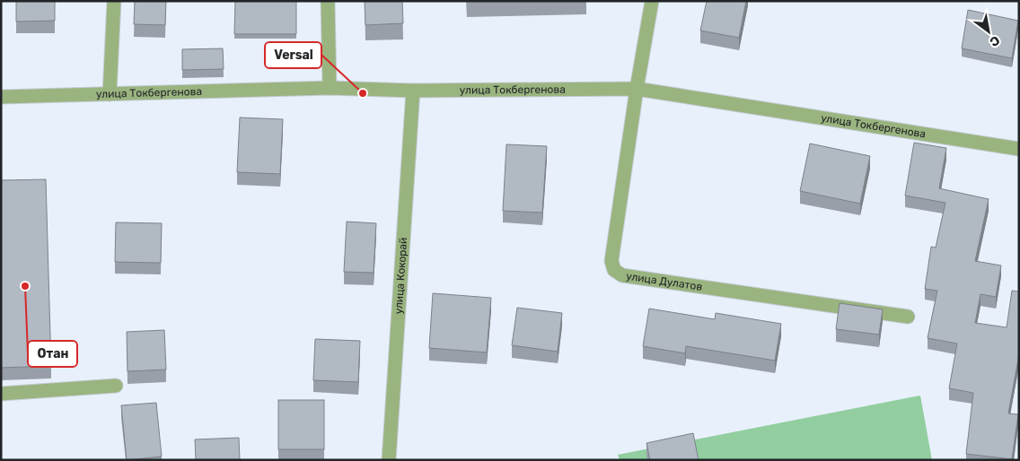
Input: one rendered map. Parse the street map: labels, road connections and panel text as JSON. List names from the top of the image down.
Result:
{
  "streets": {
    "street": ["улица Токбергенова", "улица Кокорай", "улица Дулатов"]
  },
  "crossings": [
    ["улица Токбергенова", "улица Кокорай"],
    ["улица Токбергенова", "улица Дулатов"]
  ],
  "places": ["Versal", "Отан"],
  "north": "bottom right"
}
